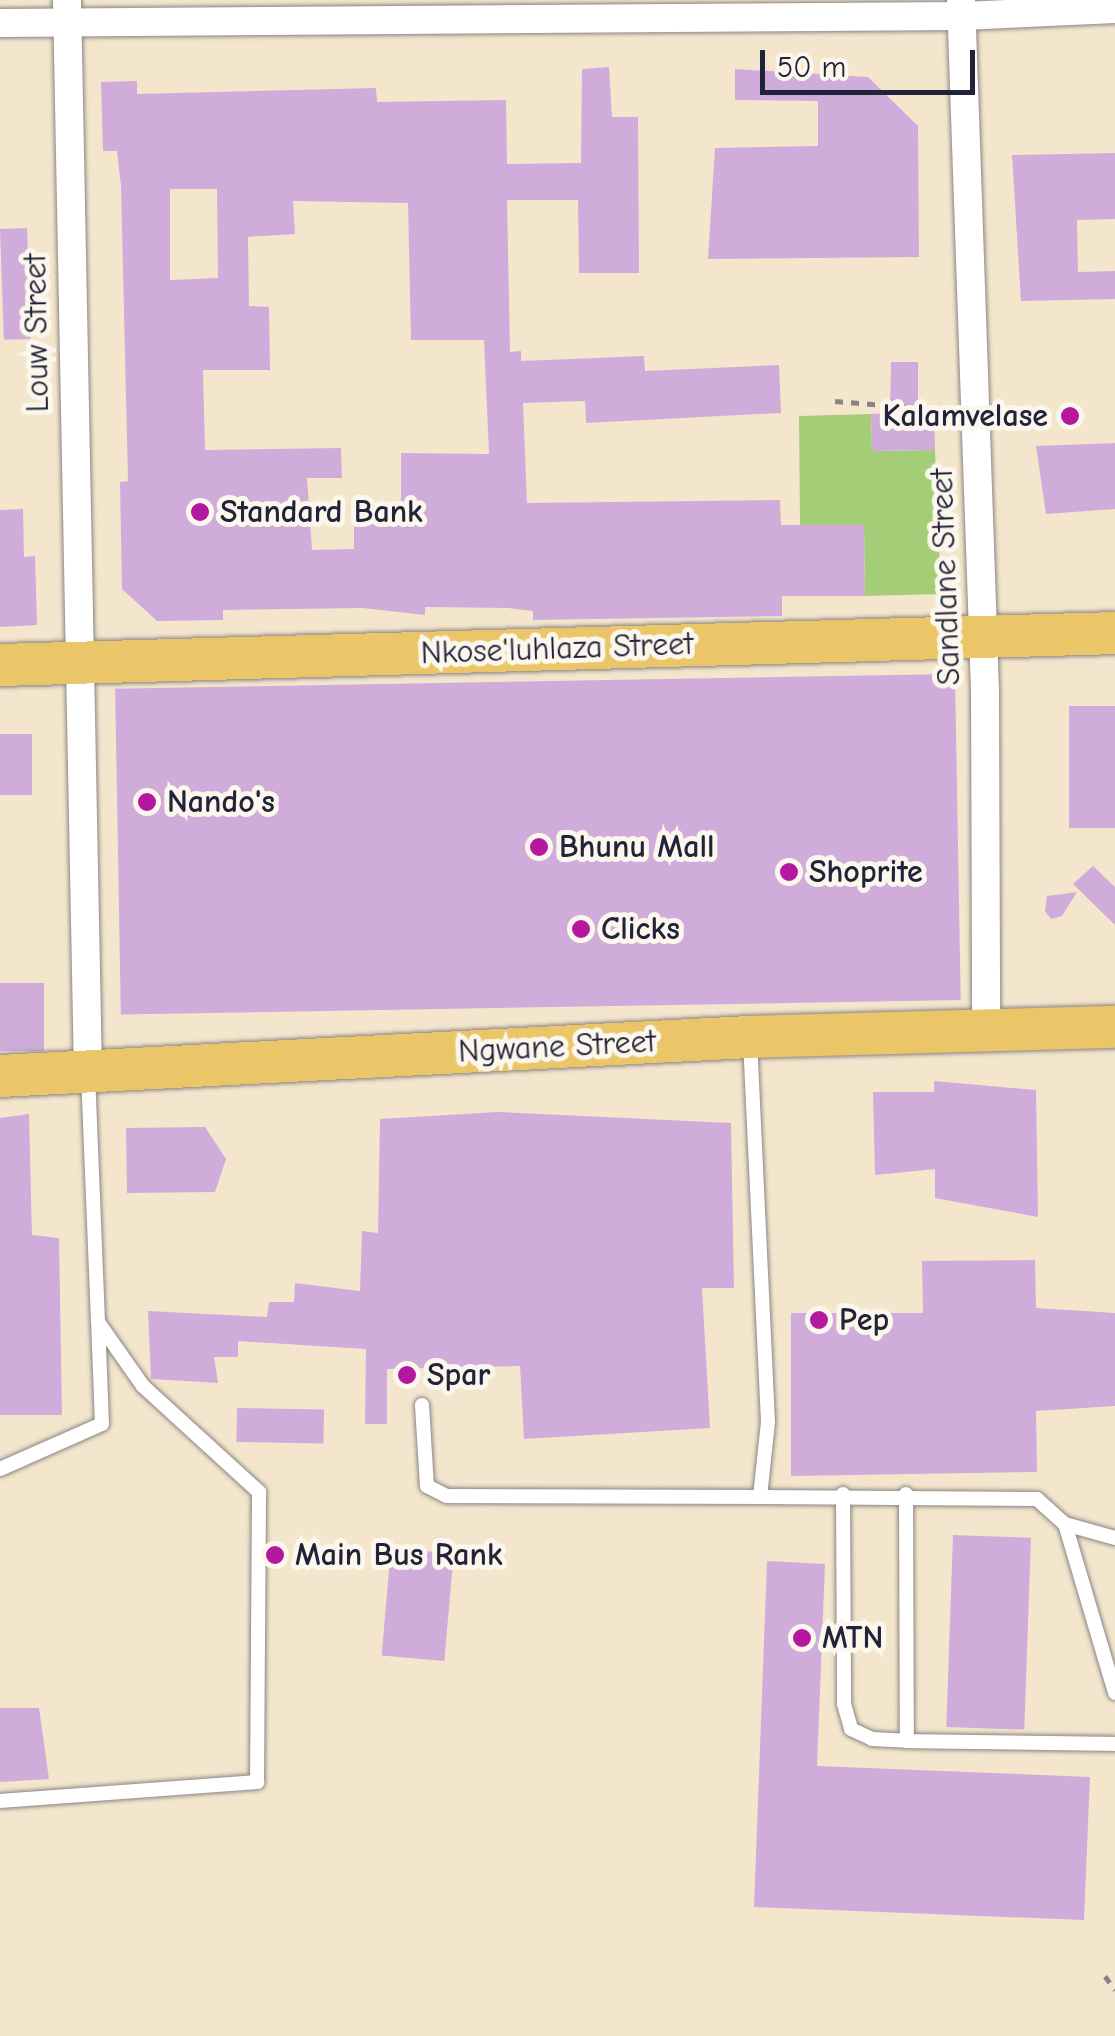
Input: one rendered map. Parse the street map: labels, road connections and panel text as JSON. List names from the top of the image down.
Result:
{
  "streets": {
    "main road": ["Nkose'luhlaza Street", "Ngwane Street"],
    "street": ["Louw Street", "Sandlane Street"]
  },
  "crossings": [
    ["Louw Street", "Nkose'luhlaza Street"],
    ["Louw Street", "Ngwane Street"],
    ["Sandlane Street", "Nkose'luhlaza Street"],
    ["Sandlane Street", "Ngwane Street"]
  ],
  "places": [
    "Kalamvelase",
    "Standard Bank",
    "Nando's",
    "Bhunu Mall",
    "Shoprite",
    "Clicks",
    "Pep",
    "Spar",
    "Main Bus Rank",
    "MTN"
  ],
  "scale_bar": "50 m"
}
